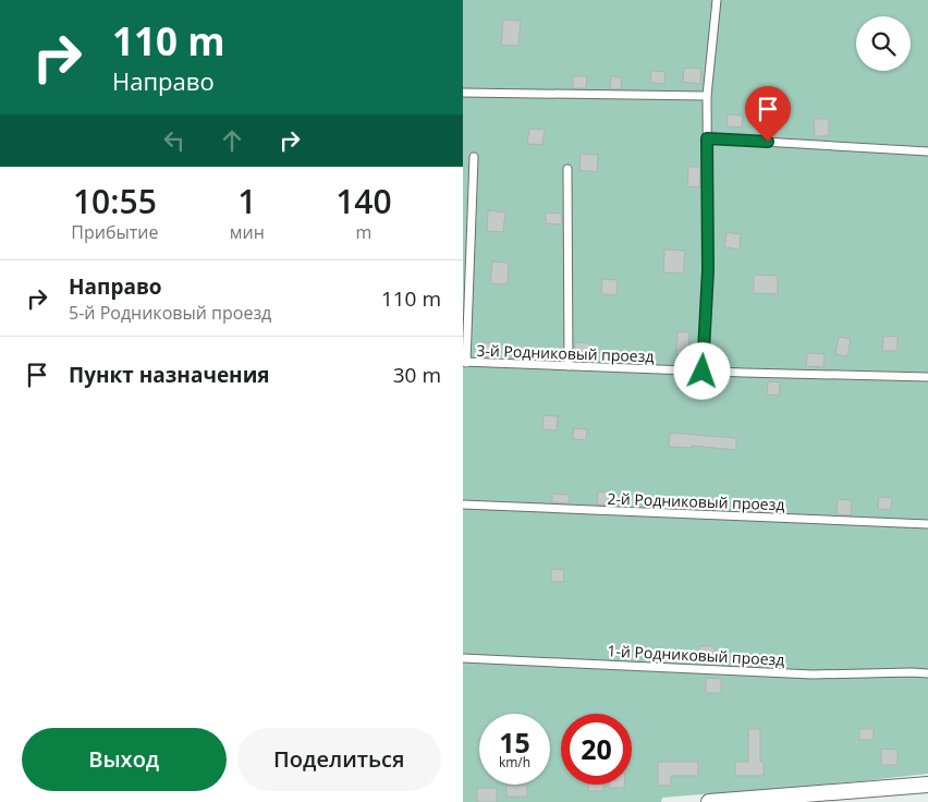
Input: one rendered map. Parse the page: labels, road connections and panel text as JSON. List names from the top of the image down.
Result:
{
  "streets": {
    "lane": ["3-й Родниковый проезд", "2-й Родниковый проезд", "1-й Родниковый проезд"]
  },
  "page": {
    "turn": ["110 m", "Направо"],
    "eta": [
      "10:55",
      "Прибытие",
      "1",
      "мин",
      "140",
      "m"
    ],
    "list": [
      {
        "name": "Направо",
        "note": "5-й Родниковый проезд",
        "value": "110 m"
      },
      {
        "name": "Пункт назначения",
        "value": "30 m"
      }
    ],
    "speed": "15 km/h",
    "limit": "20",
    "buttons": ["Выход", "Поделиться"]
  }
}
